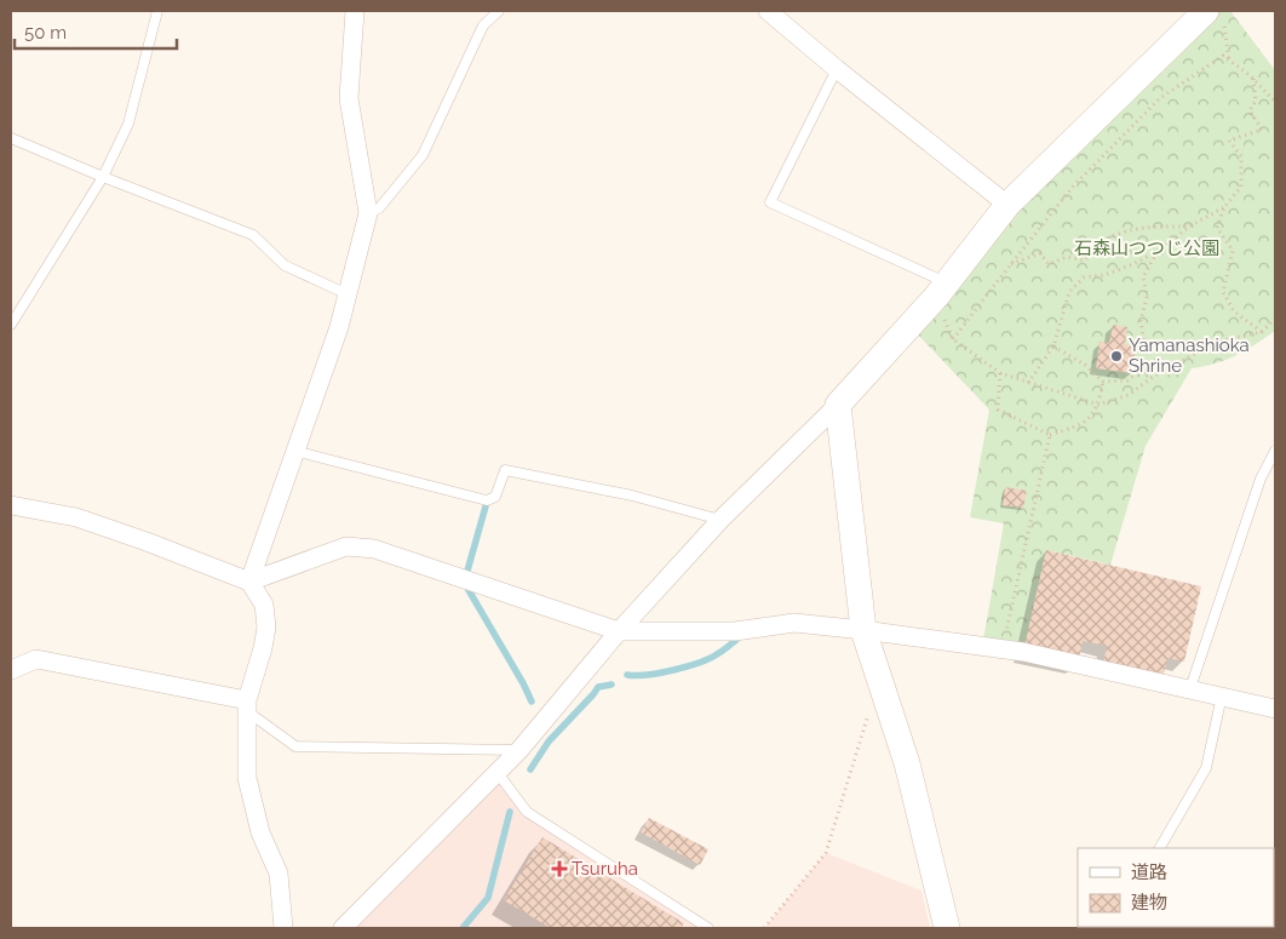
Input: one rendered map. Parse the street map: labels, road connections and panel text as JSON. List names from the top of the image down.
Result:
{
  "parks": ["石森山つつじ公園"],
  "places": {
    "other": ["Yamanashioka Shrine"],
    "health": ["Tsuruha"]
  },
  "legend": ["道路", "建物"],
  "scale_bar": "50 m"
}
